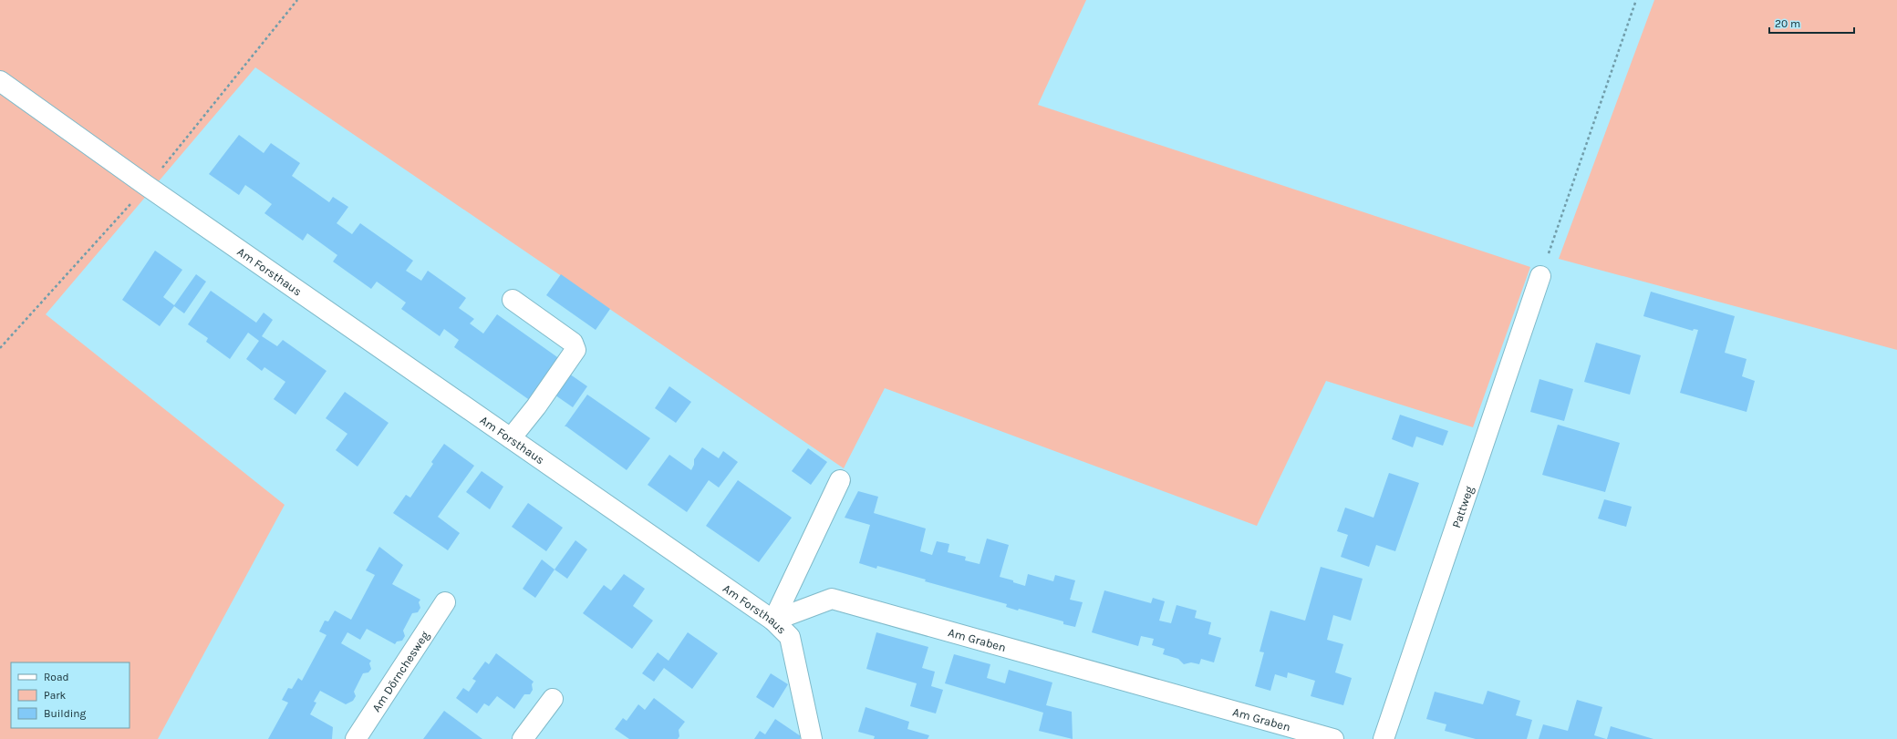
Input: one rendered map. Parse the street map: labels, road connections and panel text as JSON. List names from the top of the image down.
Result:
{
  "streets": {
    "street": [
      "Am Forsthaus",
      "Pattweg",
      "Am Graben",
      "Am Dörnchesweg"
    ]
  },
  "crossings": [
    ["Am Forsthaus", "Am Graben"]
  ],
  "legend": ["Road", "Park", "Building"],
  "scale_bar": "20 m"
}
